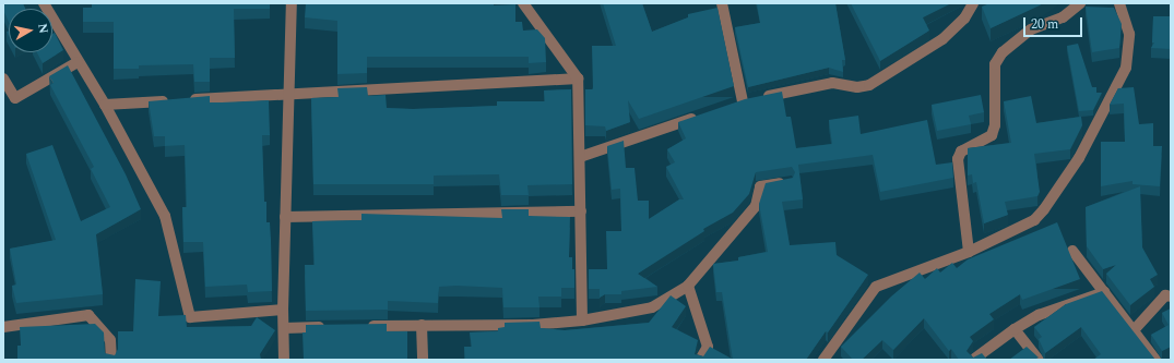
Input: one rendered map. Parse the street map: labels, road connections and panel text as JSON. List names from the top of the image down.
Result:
{
  "scale_bar": "20 m",
  "north": "right"
}
